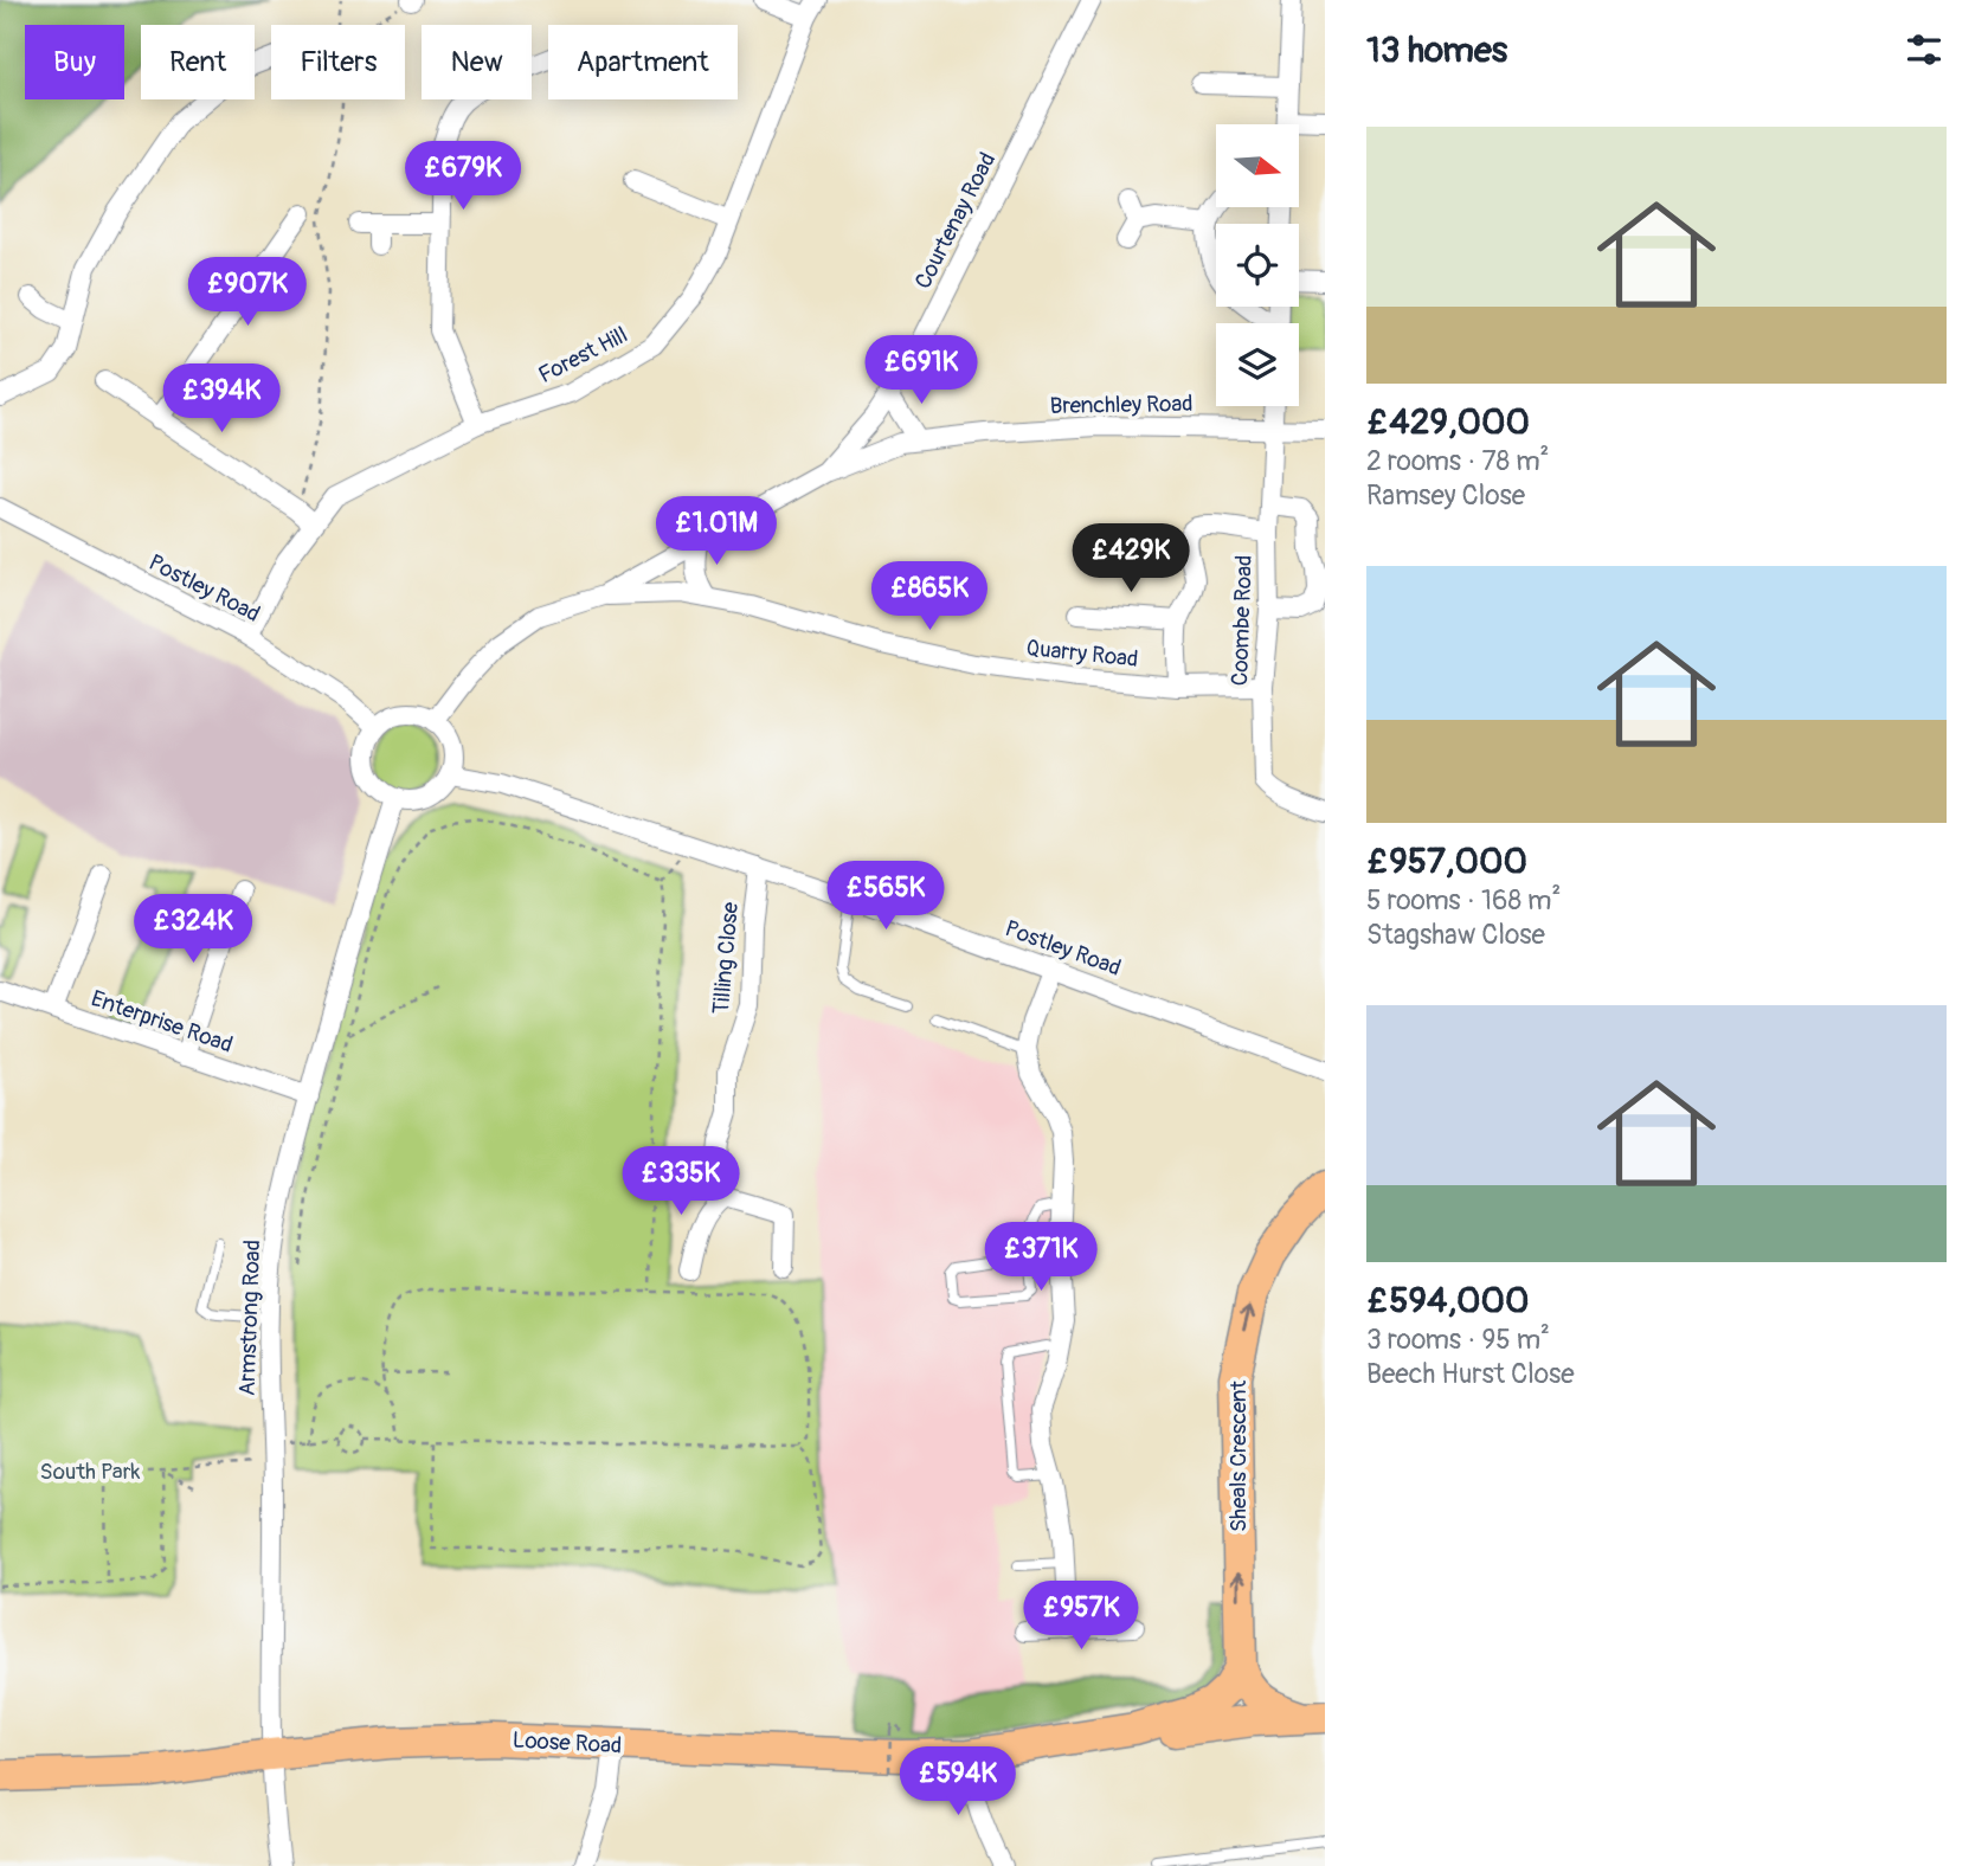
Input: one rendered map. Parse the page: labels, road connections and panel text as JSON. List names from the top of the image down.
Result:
{
  "streets": {
    "highway": ["Sheals Crescent", "Loose Road"],
    "street": [
      "Courtenay Road",
      "Forest Hill",
      "Brenchley Road",
      "Postley Road",
      "Coombe Road",
      "Quarry Road",
      "Tilling Close",
      "Enterprise Road",
      "Armstrong Road"
    ]
  },
  "crossings": [
    ["Courtenay Road", "Brenchley Road"],
    ["Courtenay Road", "Postley Road"],
    ["Courtenay Road", "Quarry Road"],
    ["Courtenay Road", "Armstrong Road"],
    ["Forest Hill", "Postley Road"],
    ["Brenchley Road", "Coombe Road"],
    ["Postley Road", "Tilling Close"],
    ["Postley Road", "Armstrong Road"],
    ["Coombe Road", "Quarry Road"],
    ["Enterprise Road", "Armstrong Road"],
    ["Armstrong Road", "Loose Road"],
    ["Sheals Crescent", "Loose Road"]
  ],
  "one_way": ["Sheals Crescent"],
  "parks": ["South Park"],
  "north": "right",
  "page": {
    "heading": "13 homes",
    "chip": [
      "Buy",
      "Rent",
      "Filters",
      "New",
      "Apartment"
    ],
    "list": [
      {
        "name": "£429,000",
        "note": "2 rooms · 78 m² · Ramsey Close"
      },
      {
        "name": "£957,000",
        "note": "5 rooms · 168 m² · Stagshaw Close"
      },
      {
        "name": "£594,000",
        "note": "3 rooms · 95 m² · Beech Hurst Close"
      }
    ],
    "price": [
      "£679K",
      "£907K",
      "£691K",
      "£394K",
      "£1.01M",
      "£429K",
      "£865K",
      "£565K",
      "£324K",
      "£335K",
      "£371K",
      "£957K",
      "£594K"
    ]
  }
}
